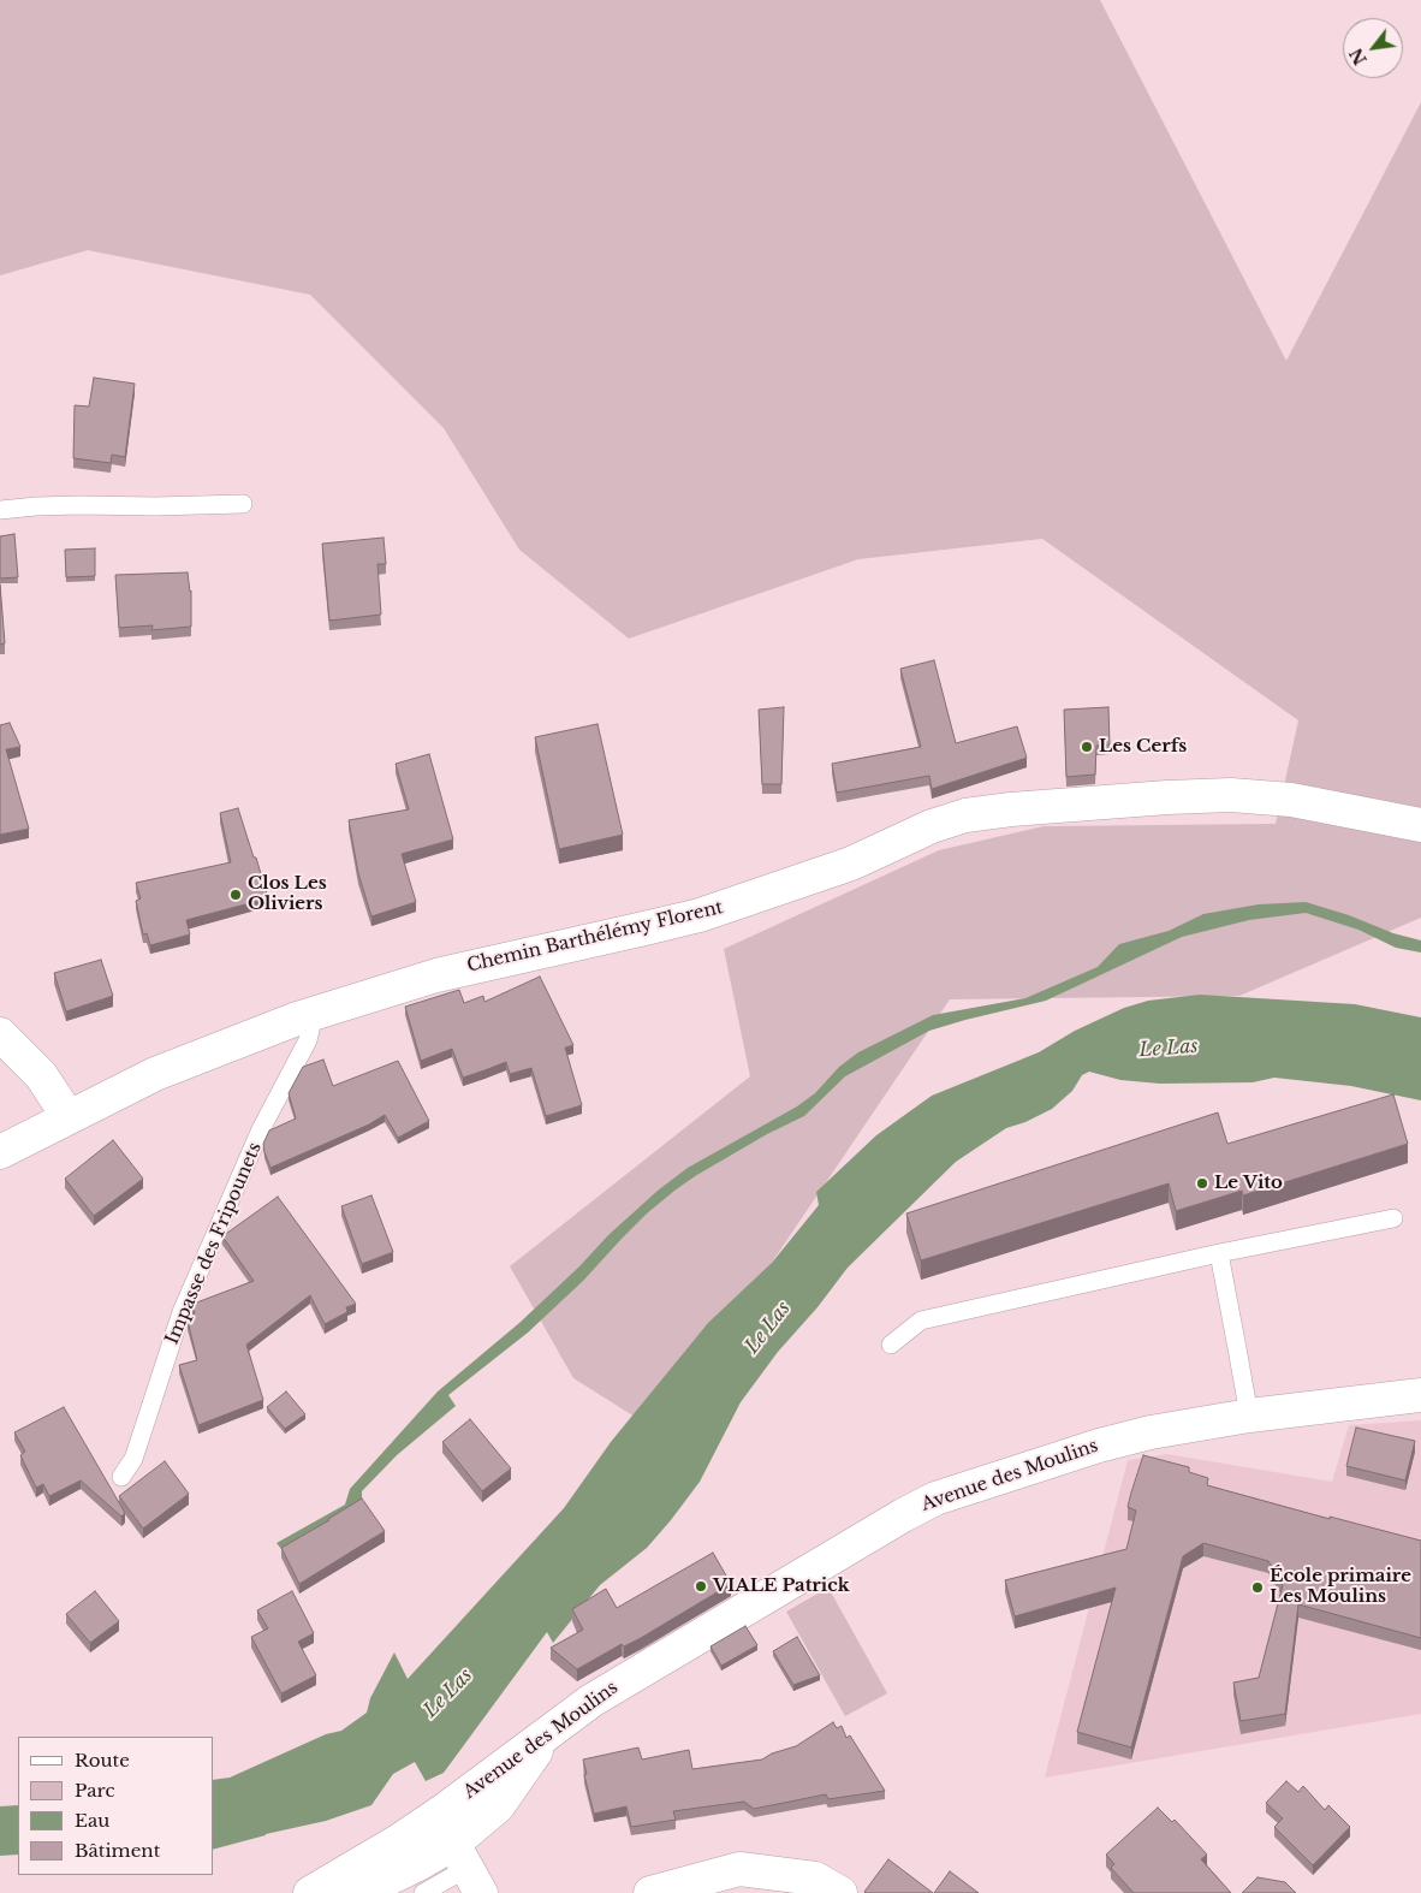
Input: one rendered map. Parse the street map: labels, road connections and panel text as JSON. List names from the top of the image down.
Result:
{
  "streets": {
    "street": ["Chemin Barthélémy Florent", "Avenue des Moulins"],
    "lane": ["Impasse des Fripounets"]
  },
  "crossings": [
    ["Chemin Barthélémy Florent", "Impasse des Fripounets"]
  ],
  "water": ["Le Las"],
  "places": [
    "Les Cerfs",
    "Clos Les Oliviers",
    "Le Vito",
    "VIALE Patrick",
    "École primaire Les Moulins"
  ],
  "legend": [
    "Route",
    "Parc",
    "Eau",
    "Bâtiment"
  ],
  "north": "bottom left"
}
